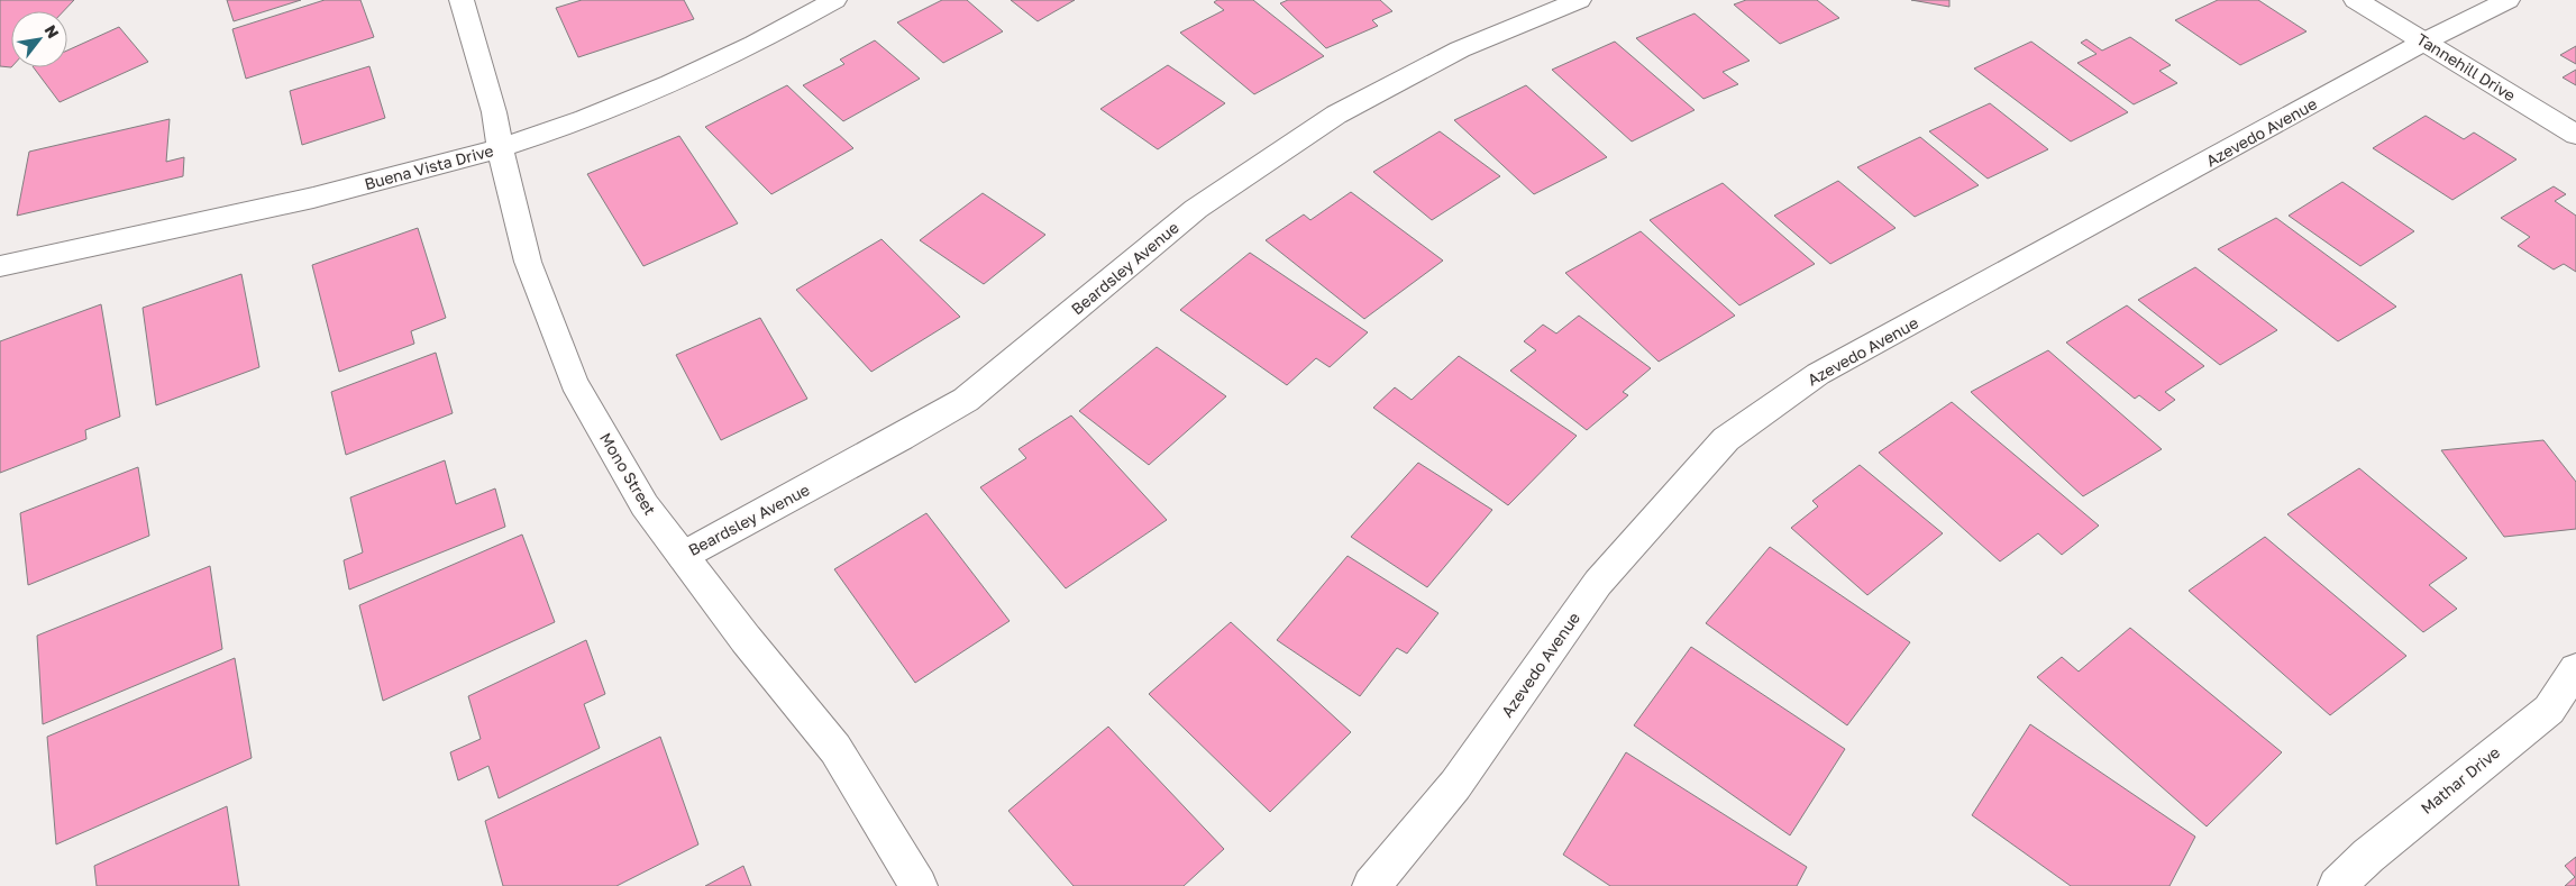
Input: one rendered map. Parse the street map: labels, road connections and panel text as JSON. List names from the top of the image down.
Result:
{
  "streets": {
    "street": [
      "Tannehill Drive",
      "Azevedo Avenue",
      "Buena Vista Drive",
      "Beardsley Avenue",
      "Mono Street",
      "Mathar Drive"
    ]
  },
  "crossings": [
    ["Tannehill Drive", "Azevedo Avenue"],
    ["Buena Vista Drive", "Mono Street"],
    ["Beardsley Avenue", "Mono Street"]
  ],
  "north": "top right"
}
